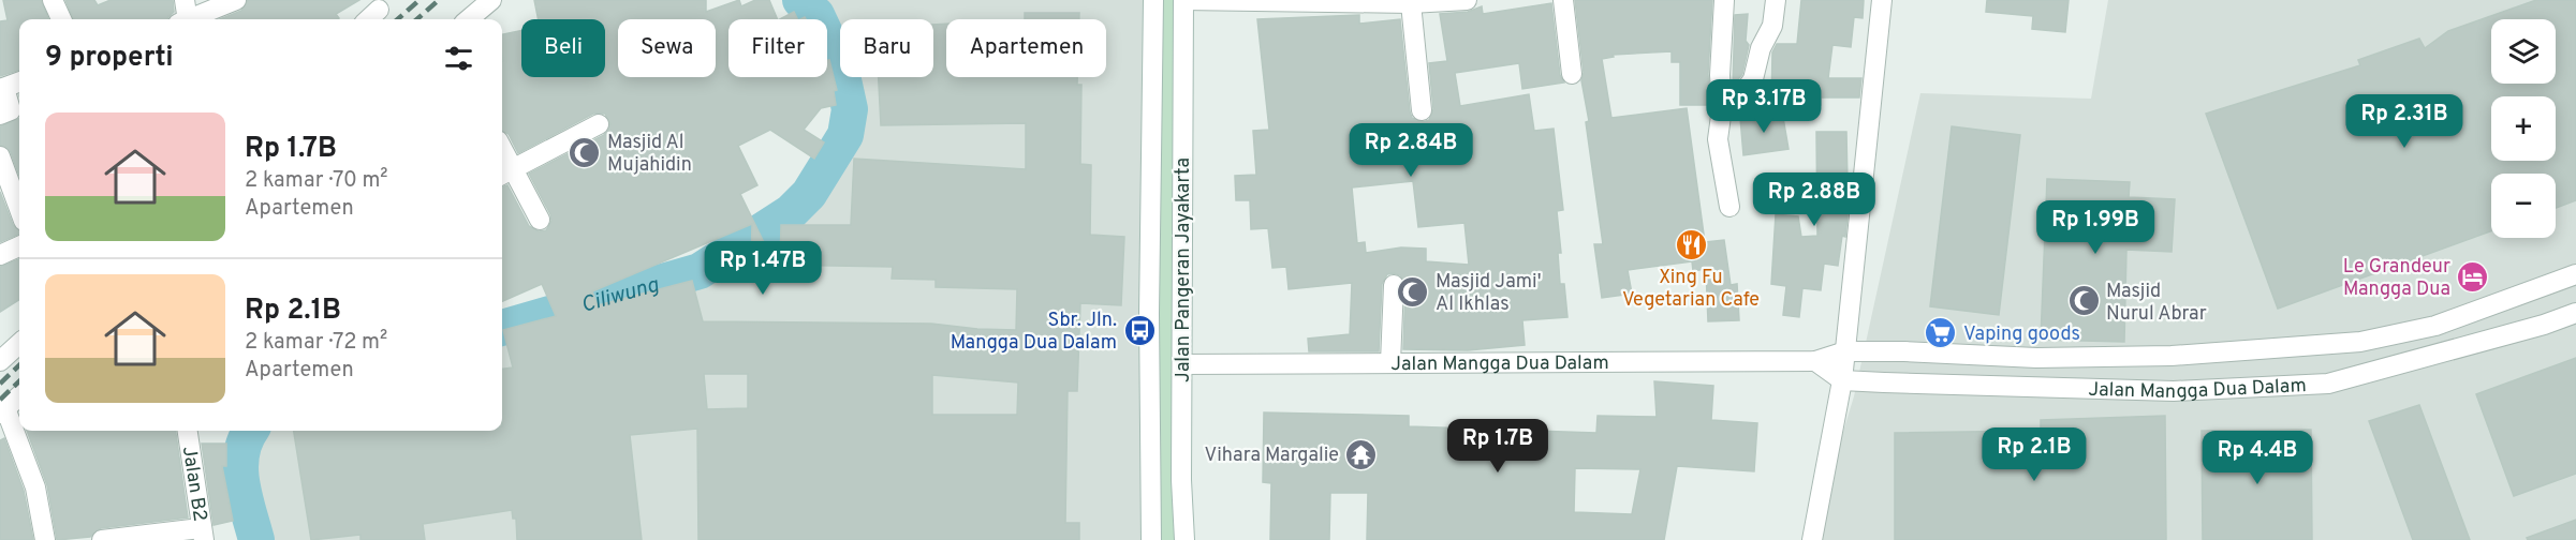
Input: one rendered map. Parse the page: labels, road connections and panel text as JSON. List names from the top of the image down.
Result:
{
  "streets": {
    "street": ["Jalan Pangeran Jayakarta", "Jalan Mangga Dua Dalam", "Jalan B2"]
  },
  "crossings": [
    ["Jalan Pangeran Jayakarta", "Jalan Mangga Dua Dalam"]
  ],
  "water": ["Ciliwung"],
  "places": {
    "mosque": ["Masjid Al Mujahidin", "Masjid Jami' Al Ikhlas", "Masjid Nurul Abrar"],
    "restaurant": ["Xing Fu Vegetarian Cafe"],
    "hotel": ["Le Grandeur Mangga Dua"],
    "bus stop": ["Sbr. Jln. Mangga Dua Dalam"],
    "supermarket": ["Vaping goods"],
    "temple": ["Vihara Margalie"]
  },
  "page": {
    "map_buttons": ["+", "−"],
    "chip": [
      "Beli",
      "Sewa",
      "Filter",
      "Baru",
      "Apartemen"
    ],
    "heading": "9 properti",
    "price": [
      "Rp 3.17B",
      "Rp 2.31B",
      "Rp 2.84B",
      "Rp 2.88B",
      "Rp 1.99B",
      "Rp 1.47B",
      "Rp 1.7B",
      "Rp 2.1B",
      "Rp 4.4B"
    ],
    "list": [
      {
        "name": "Rp 1.7B",
        "note": "2 kamar · 70 m² · Apartemen"
      },
      {
        "name": "Rp 2.1B",
        "note": "2 kamar · 72 m² · Apartemen"
      }
    ]
  }
}
